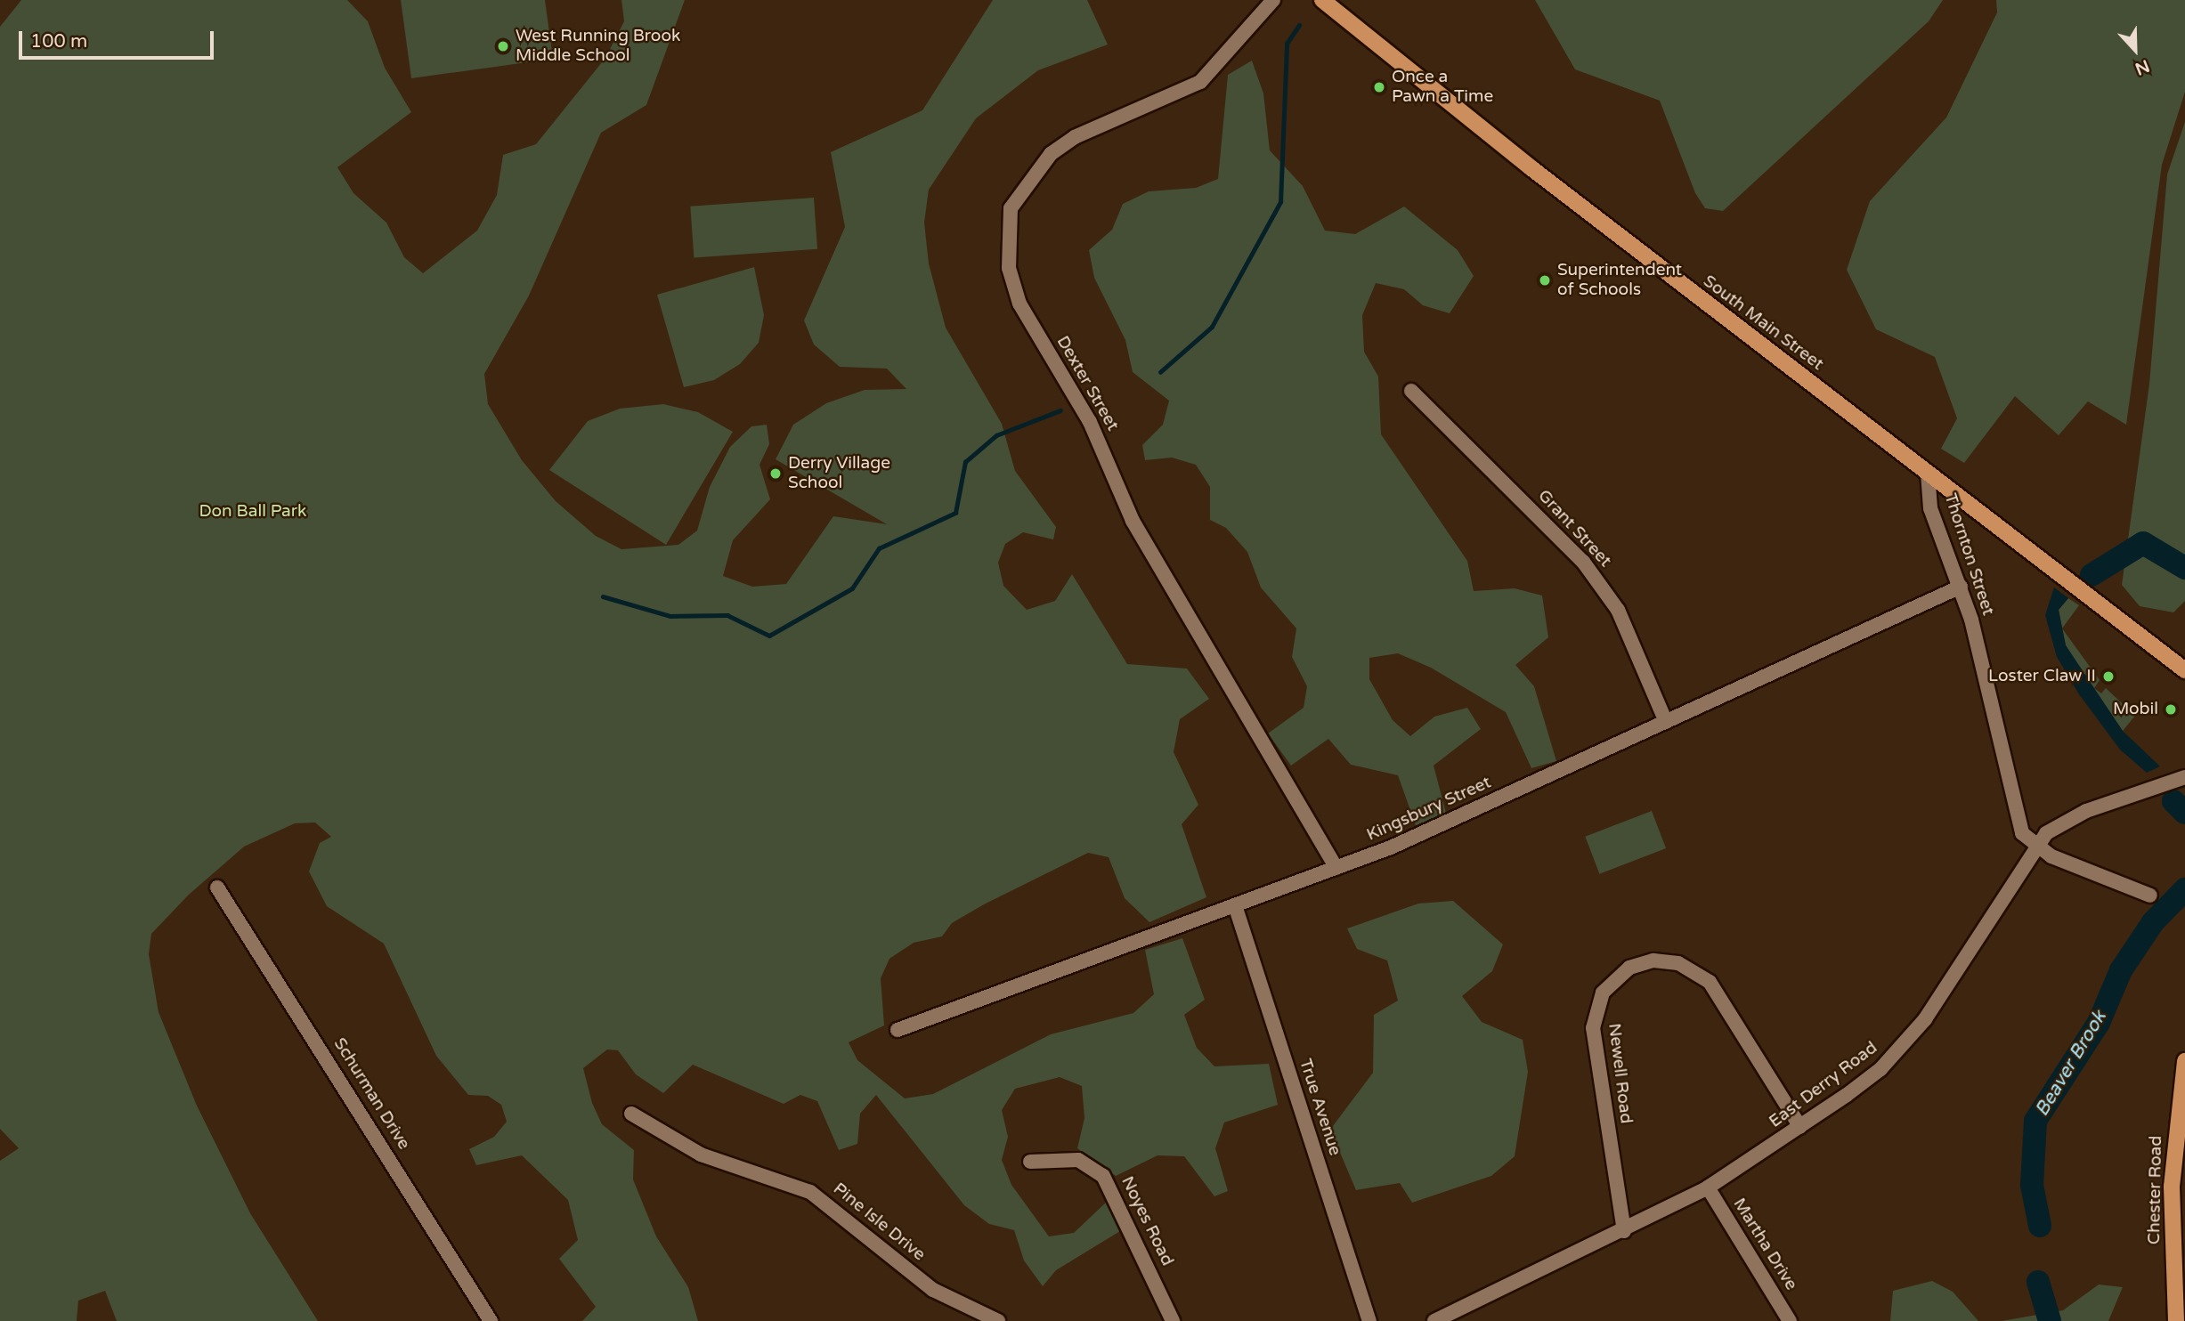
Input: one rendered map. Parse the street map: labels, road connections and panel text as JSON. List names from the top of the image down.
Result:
{
  "streets": {
    "main road": ["South Main Street", "Chester Road"],
    "street": [
      "Dexter Street",
      "Grant Street",
      "Thornton Street",
      "Kingsbury Street",
      "Newell Road",
      "East Derry Road",
      "Schurman Drive",
      "True Avenue",
      "Noyes Road",
      "Pine Isle Drive",
      "Martha Drive"
    ]
  },
  "crossings": [
    ["South Main Street", "Thornton Street"],
    ["Dexter Street", "Kingsbury Street"],
    ["Grant Street", "Kingsbury Street"],
    ["Thornton Street", "Kingsbury Street"],
    ["Thornton Street", "East Derry Road"],
    ["Kingsbury Street", "True Avenue"],
    ["Newell Road", "East Derry Road"],
    ["East Derry Road", "Martha Drive"]
  ],
  "water": ["Beaver Brook"],
  "parks": ["Don Ball Park"],
  "places": [
    "West Running Brook Middle School",
    "Once a Pawn a Time",
    "Superintendent of Schools",
    "Derry Village School",
    "Loster Claw II",
    "Mobil"
  ],
  "scale_bar": "100 m",
  "north": "bottom"
}
